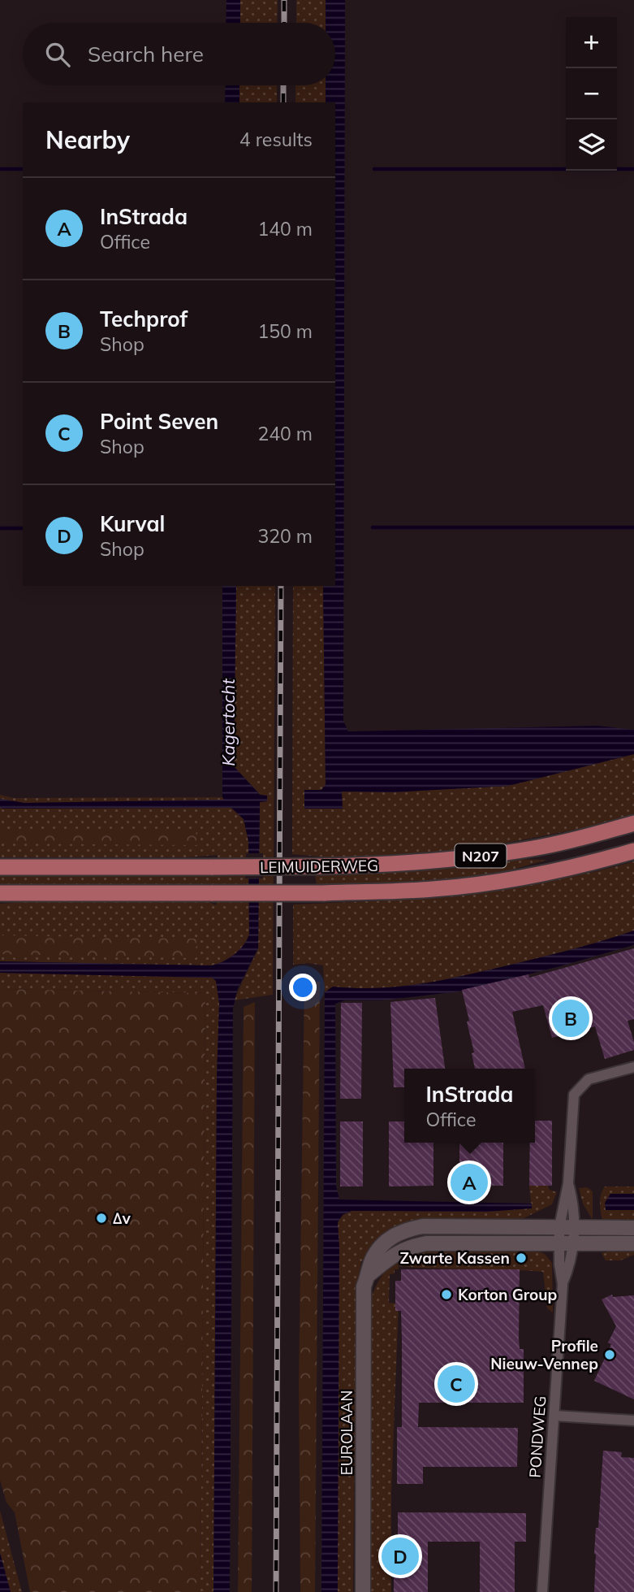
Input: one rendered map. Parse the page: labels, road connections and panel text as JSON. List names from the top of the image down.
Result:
{
  "streets": {
    "main road": ["N207", "LEIMUIDERWEG", "EUROLAAN"],
    "street": ["PONDWEG"]
  },
  "water": ["Kagertocht"],
  "places": [
    "∆v",
    "Zwarte Kassen",
    "Korton Group",
    "Profile Nieuw-Vennep"
  ],
  "page": {
    "map_buttons": ["+", "−"],
    "search": "Search here",
    "heading": ["Nearby", "4 results"],
    "list": [
      {
        "mark": "A",
        "name": "InStrada",
        "note": "Office",
        "value": "140 m"
      },
      {
        "mark": "B",
        "name": "Techprof",
        "note": "Shop",
        "value": "150 m"
      },
      {
        "mark": "C",
        "name": "Point Seven",
        "note": "Shop",
        "value": "240 m"
      },
      {
        "mark": "D",
        "name": "Kurval",
        "note": "Shop",
        "value": "320 m"
      }
    ],
    "pins": [
      "B",
      "A",
      "C",
      "D"
    ],
    "popup": ["InStrada", "Office"]
  }
}
